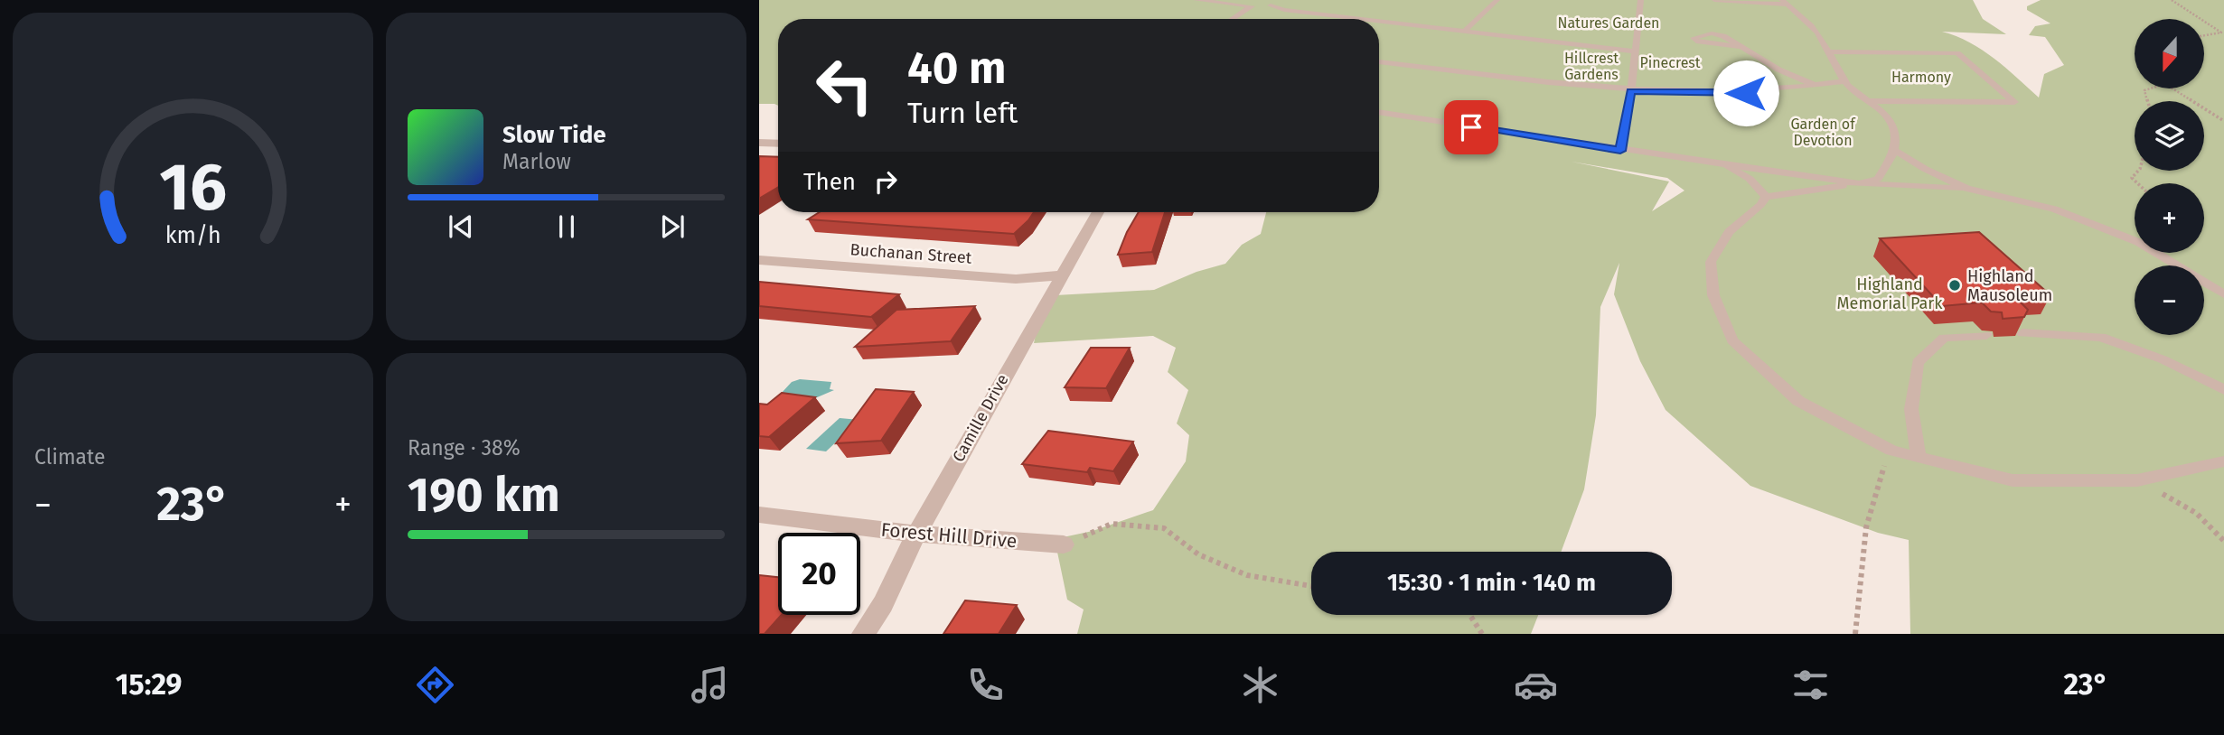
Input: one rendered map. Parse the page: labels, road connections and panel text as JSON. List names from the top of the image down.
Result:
{
  "streets": {
    "street": ["Buchanan Street", "Camille Drive", "Forest Hill Drive"]
  },
  "crossings": [
    ["Buchanan Street", "Camille Drive"],
    ["Camille Drive", "Forest Hill Drive"]
  ],
  "parks": [
    "Natures Garden",
    "Hillcrest Gardens",
    "Pinecrest",
    "Harmony",
    "Garden of Devotion",
    "Highland Memorial Park"
  ],
  "places": ["Highland Mausoleum"],
  "north": "bottom",
  "page": {
    "map_buttons": ["+", "−"],
    "turn": ["40 m", "Turn left"],
    "song": ["Slow Tide", "Marlow"],
    "then": "Then",
    "tile": [
      "Climate",
      ["Range · 38%", "190 km"]
    ],
    "heat": ["−", "23°", "+"],
    "limit": "20",
    "trip": "15:30 · 1 min · 140 m",
    "tabs": ["15:29", "23°"],
    "gauge": ["16", "km/h"]
  }
}
